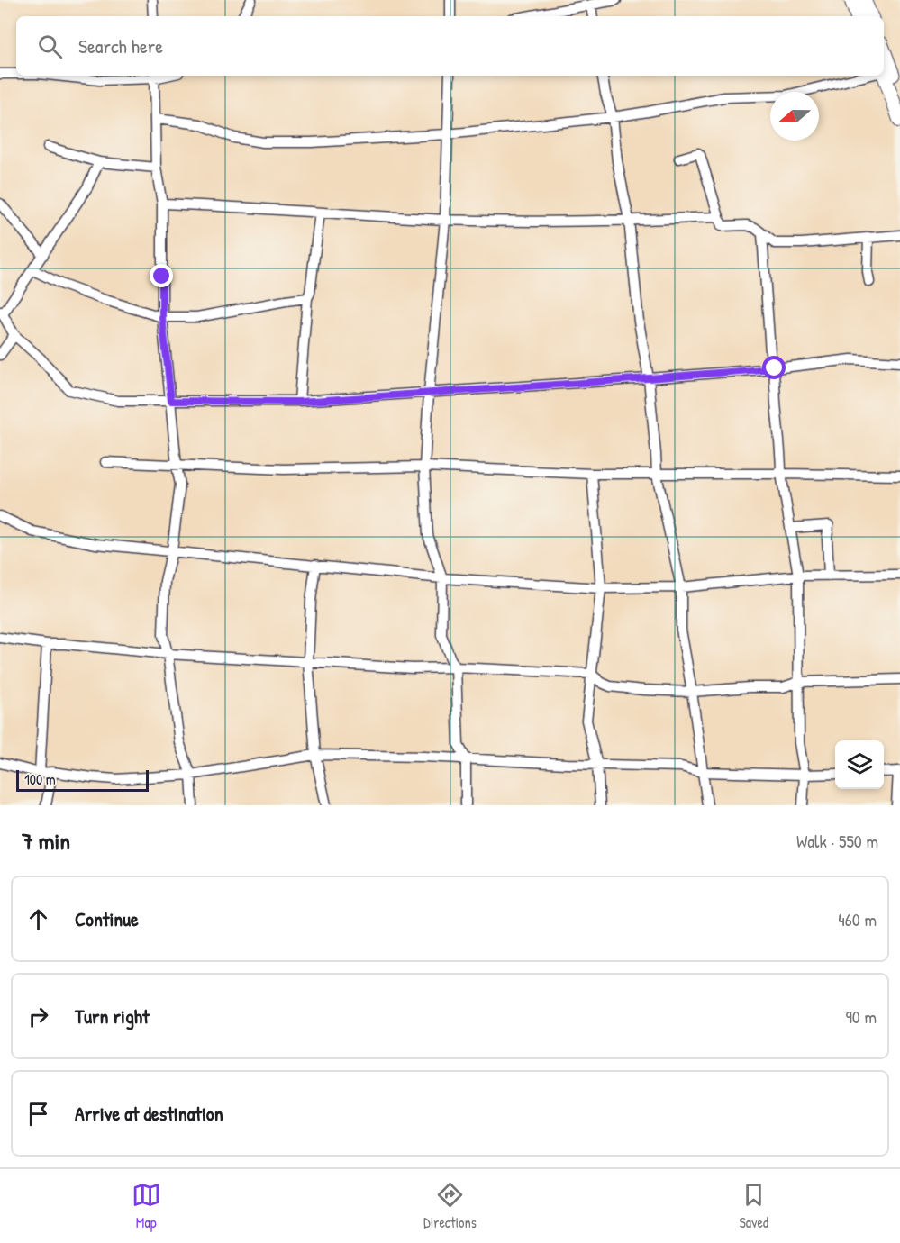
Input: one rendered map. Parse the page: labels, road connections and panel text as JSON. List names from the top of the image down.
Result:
{
  "scale_bar": "100 m",
  "north": "left",
  "page": {
    "search": "Search here",
    "scale": "100 m",
    "heading": ["7 min", "Walk · 550 m"],
    "list": [
      ["Continue", "460 m"],
      ["Turn right", "90 m"],
      "Arrive at destination"
    ],
    "nav": ["Map", "Directions", "Saved"]
  }
}
